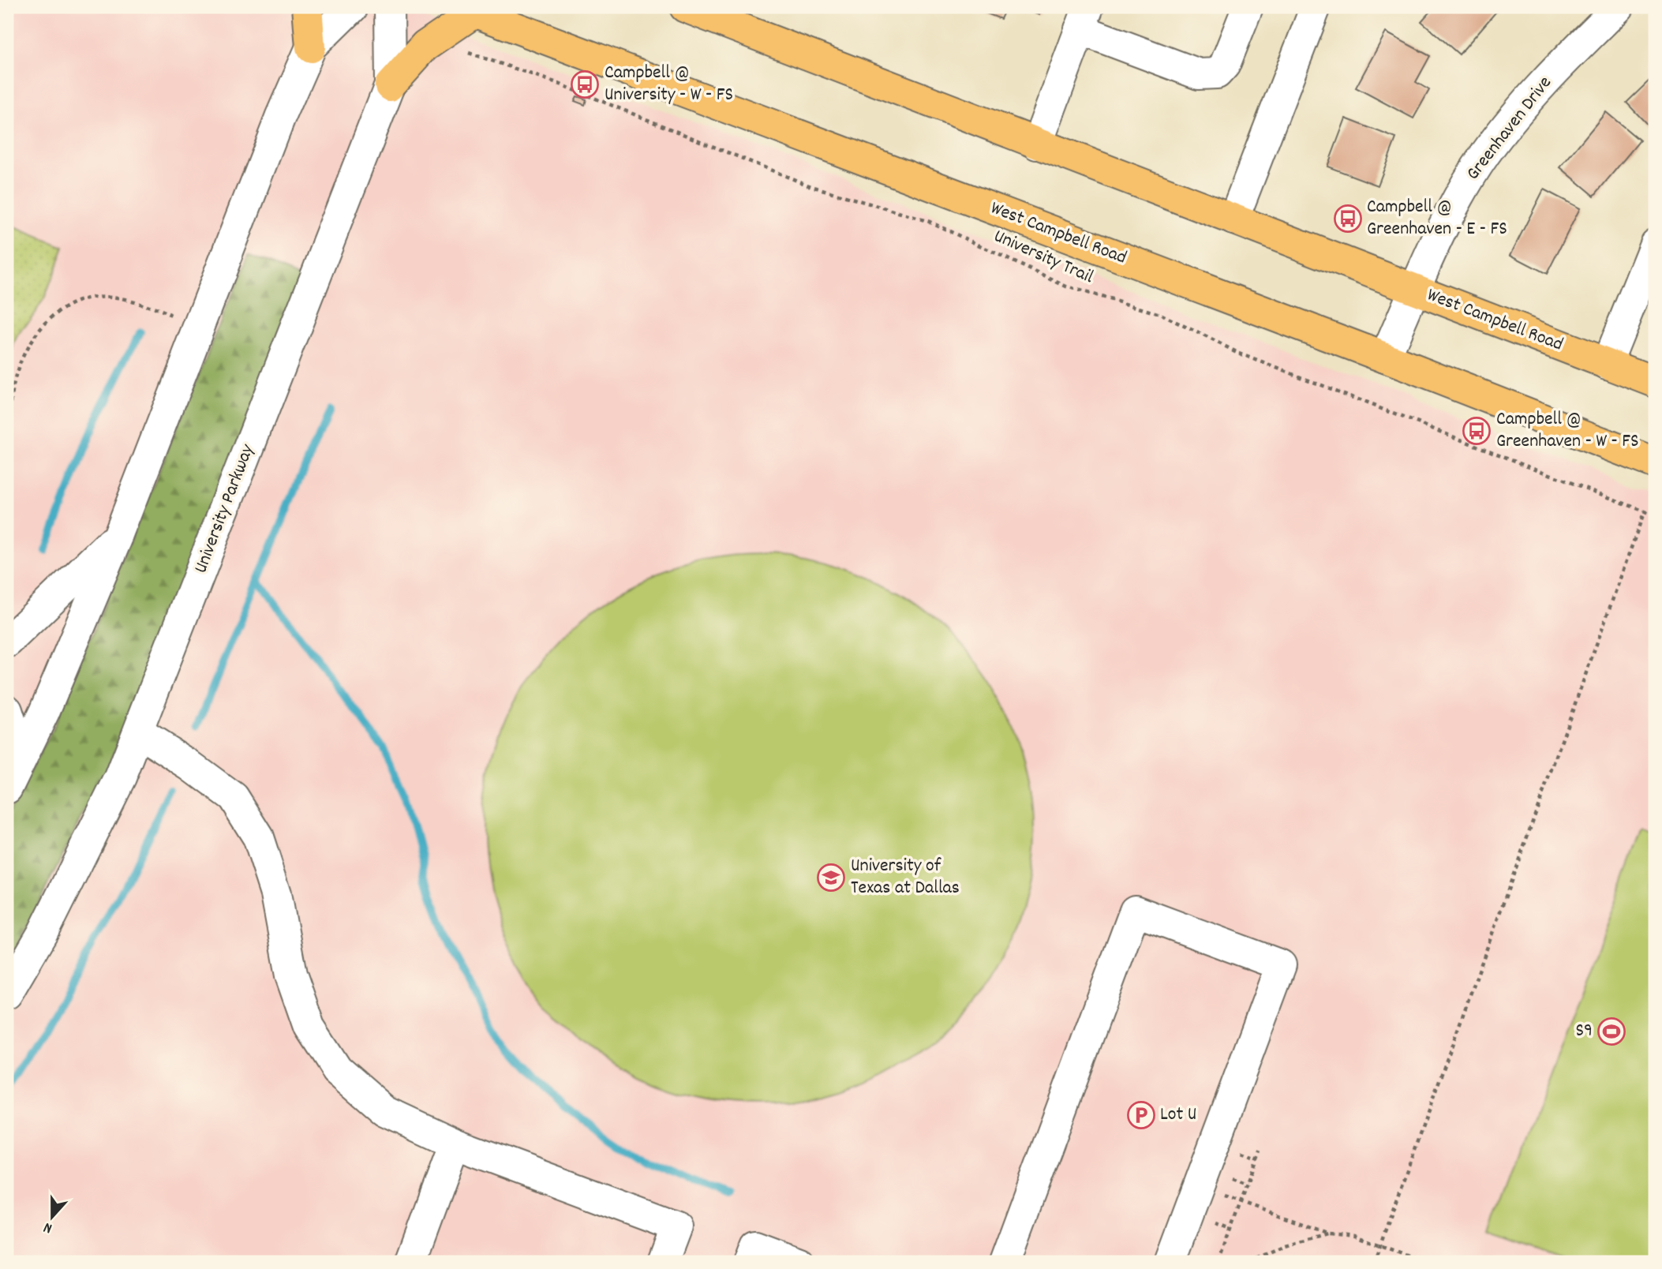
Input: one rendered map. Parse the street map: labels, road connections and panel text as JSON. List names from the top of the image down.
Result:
{
  "streets": {
    "main road": ["West Campbell Road"],
    "street": ["Greenhaven Drive", "University Parkway"],
    "path": ["University Trail"]
  },
  "crossings": [
    ["Greenhaven Drive", "West Campbell Road"]
  ],
  "places": {
    "bus stop": ["Campbell @ University - W - FS", "Campbell @ Greenhaven - E - FS", "Campbell @ Greenhaven - W - FS"],
    "school or university": ["University of Texas at Dallas"],
    "sports": ["S9"],
    "parking": ["Lot U"]
  },
  "north": "bottom"
}
